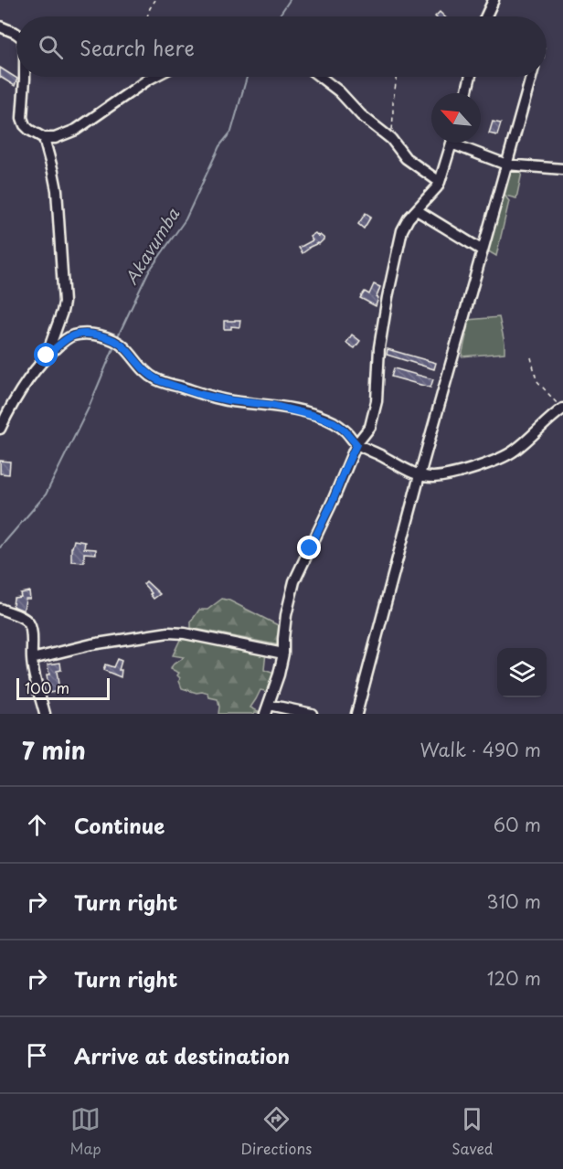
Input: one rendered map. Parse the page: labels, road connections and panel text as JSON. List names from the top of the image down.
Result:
{
  "water": ["Akavumba"],
  "scale_bar": "100 m",
  "north": "top left",
  "page": {
    "search": "Search here",
    "scale": "100 m",
    "heading": ["7 min", "Walk · 490 m"],
    "list": [
      ["Continue", "60 m"],
      ["Turn right", "310 m"],
      ["Turn right", "120 m"],
      "Arrive at destination"
    ],
    "nav": ["Map", "Directions", "Saved"]
  }
}
